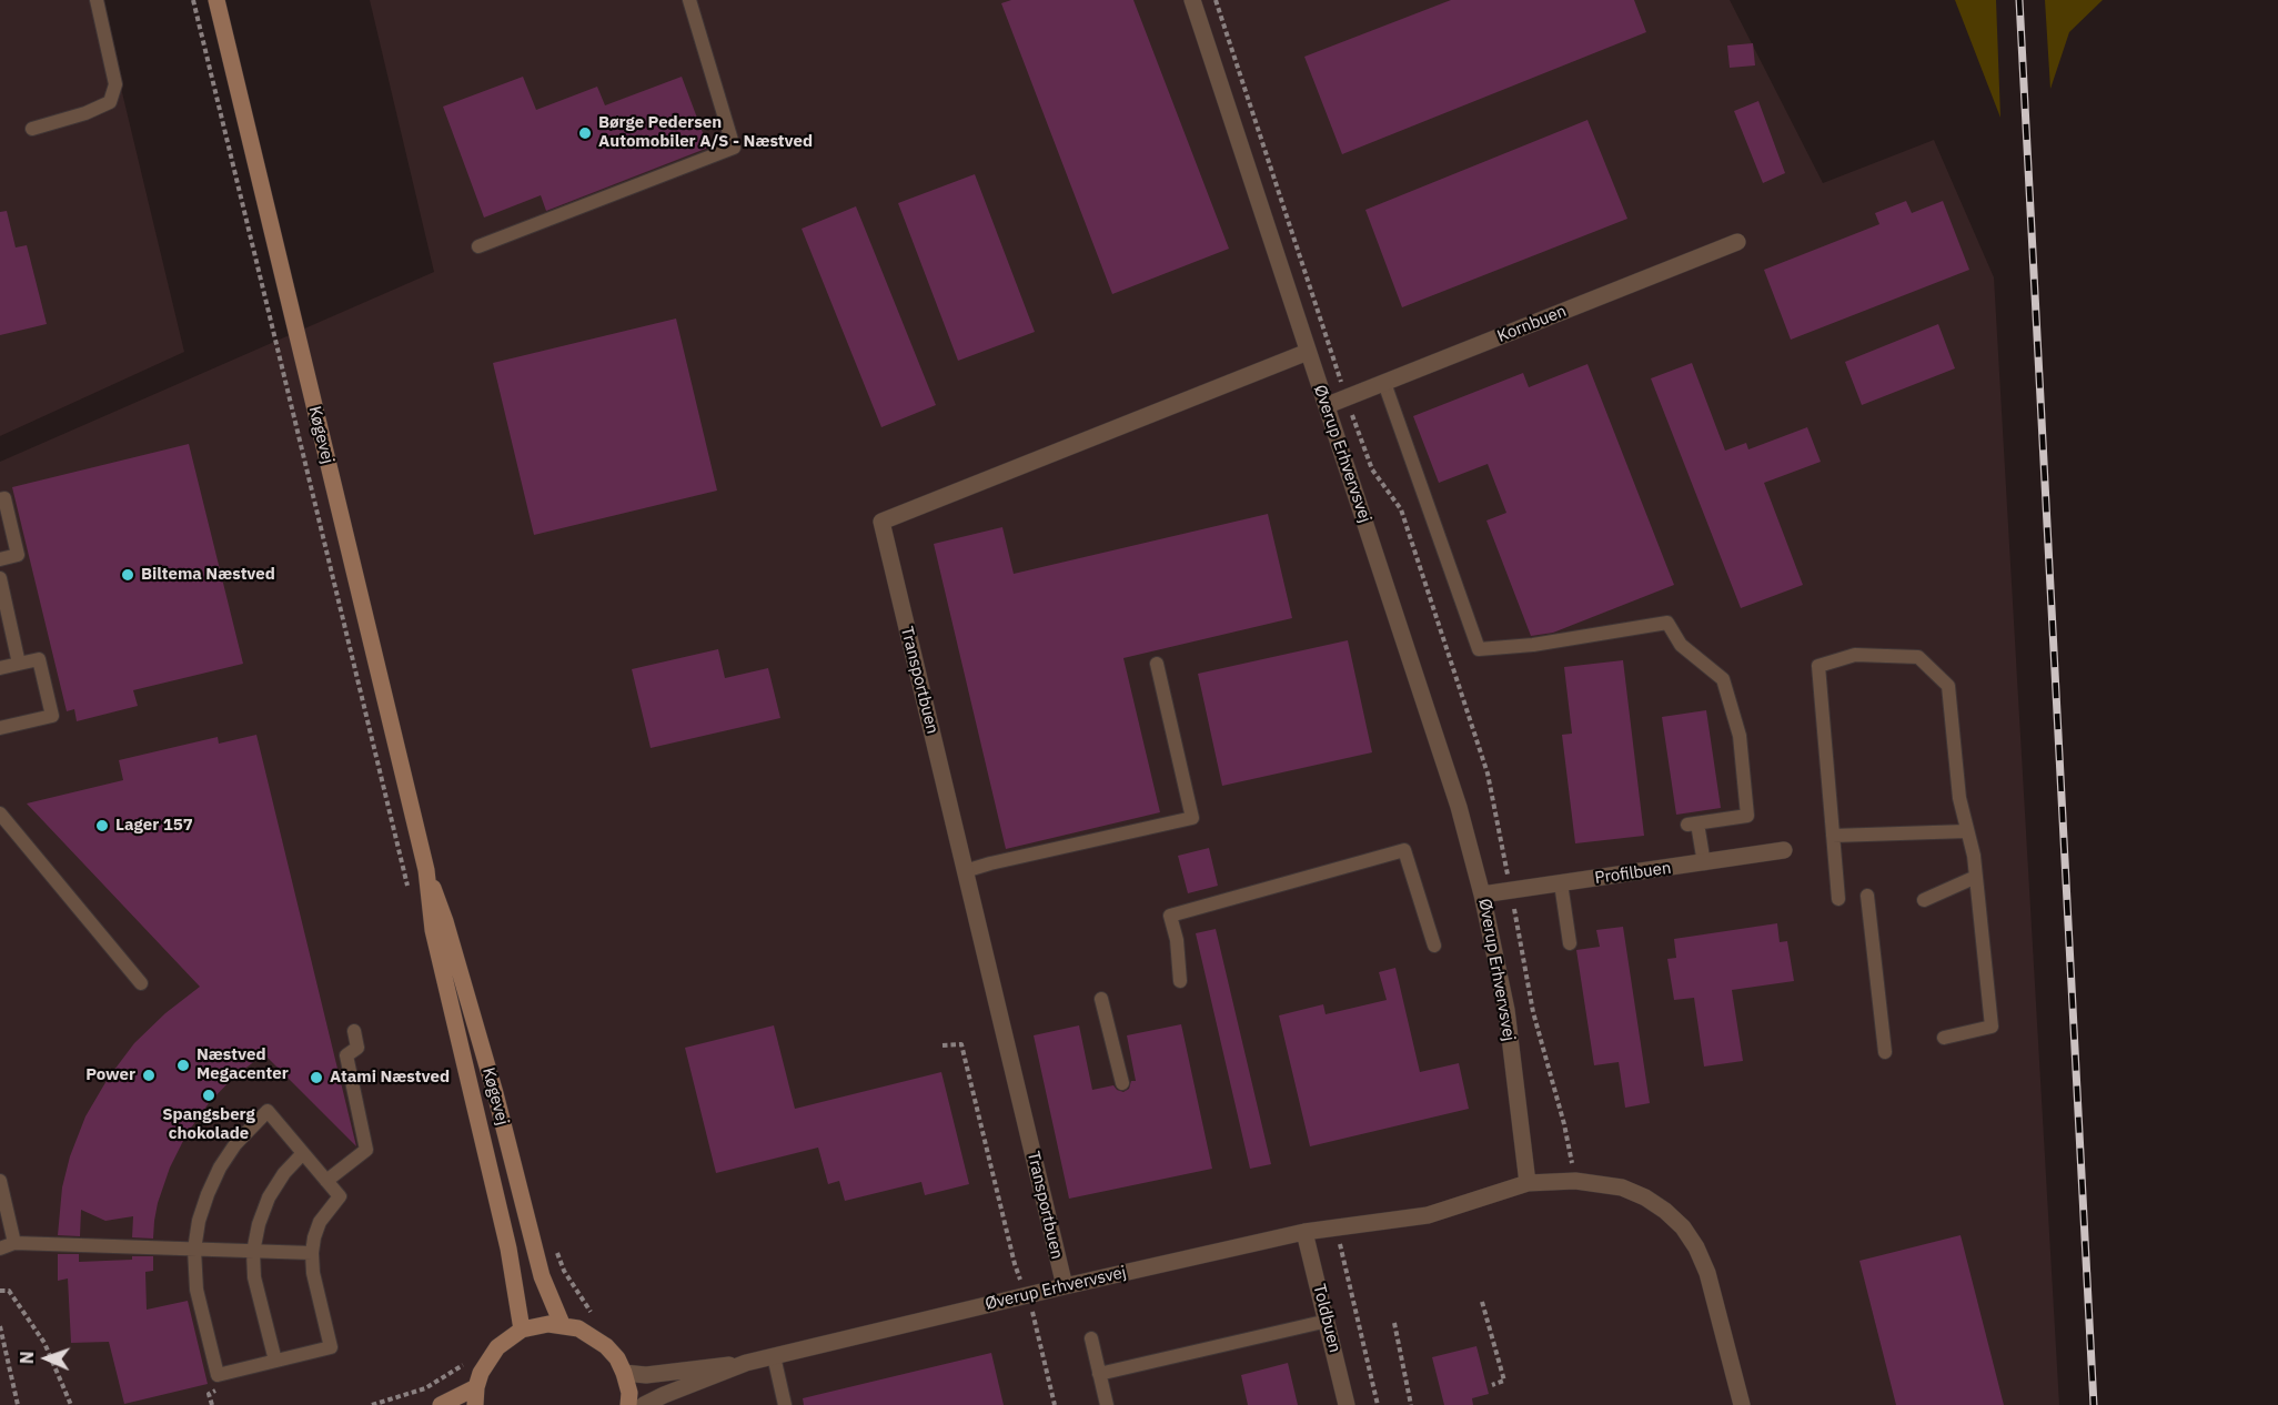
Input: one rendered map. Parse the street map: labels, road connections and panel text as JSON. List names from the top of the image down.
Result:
{
  "streets": {
    "street": [
      "Kornbuen",
      "Køgevej",
      "Øverup Erhvervsvej",
      "Transportbuen",
      "Profilbuen",
      "Toldbuen"
    ]
  },
  "crossings": [
    ["Kornbuen", "Øverup Erhvervsvej"],
    ["Øverup Erhvervsvej", "Transportbuen"],
    ["Øverup Erhvervsvej", "Profilbuen"],
    ["Øverup Erhvervsvej", "Toldbuen"]
  ],
  "places": [
    "Børge Pedersen Automobiler A/S - Næstved",
    "Biltema Næstved",
    "Lager 157",
    "Næstved Megacenter",
    "Power",
    "Atami Næstved",
    "Spangsberg chokolade"
  ],
  "north": "left"
}
